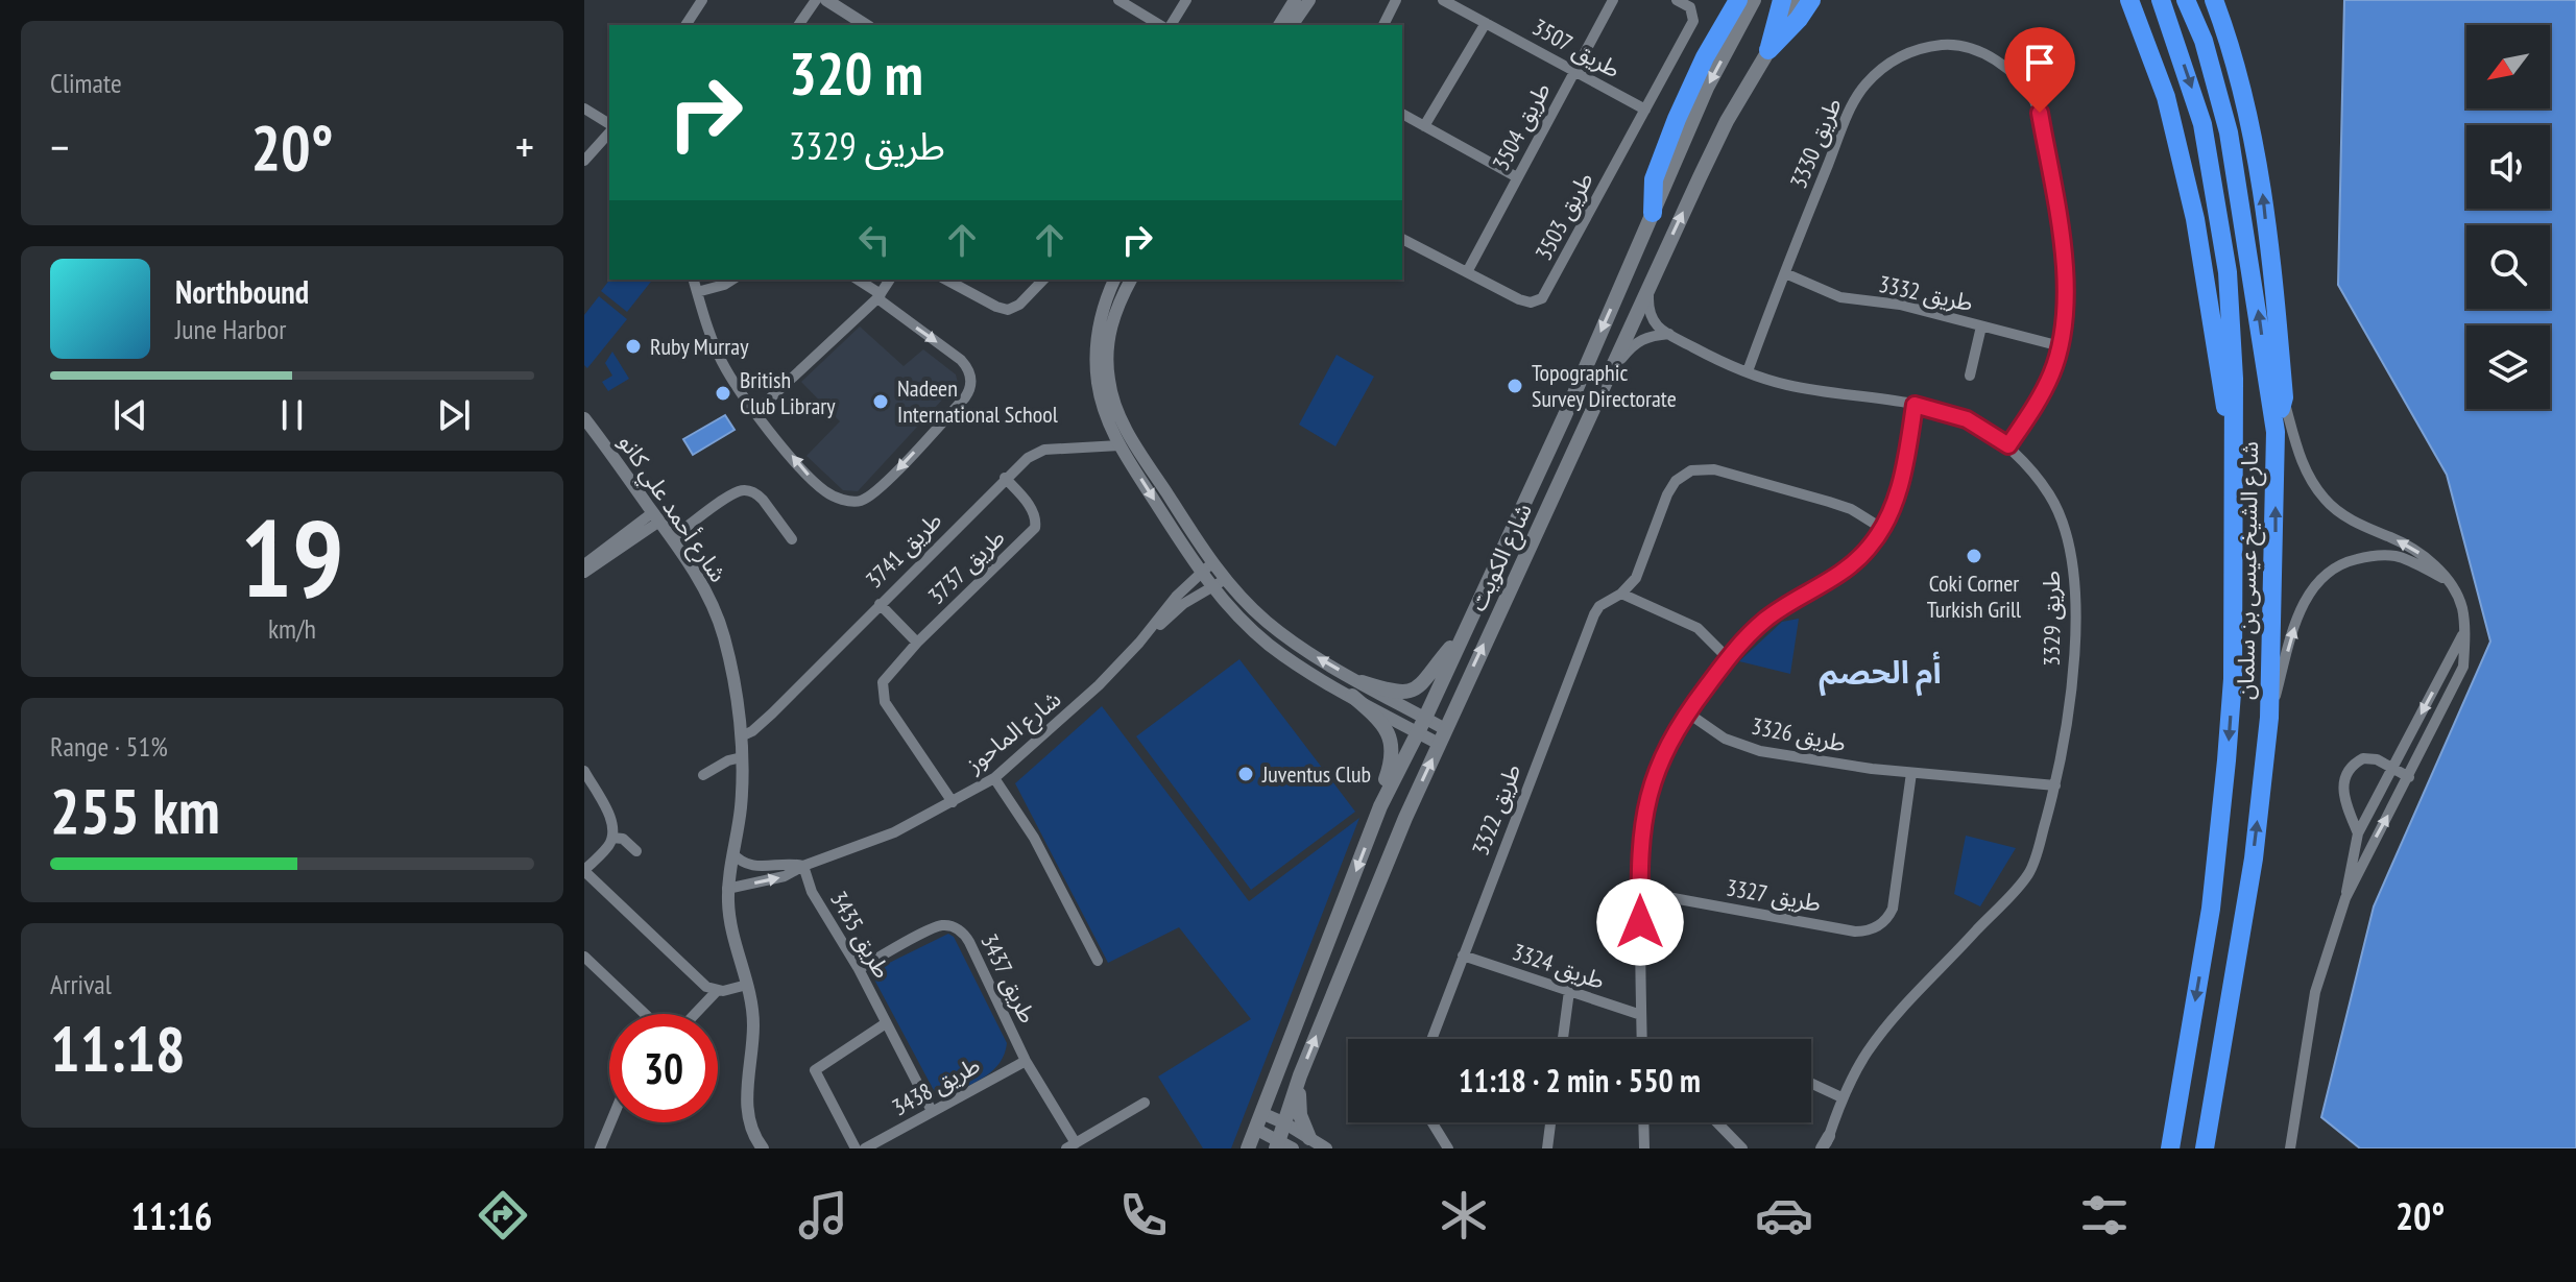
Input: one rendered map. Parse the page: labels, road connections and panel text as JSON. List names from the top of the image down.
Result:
{
  "streets": {
    "highway": ["شارع الشيخ عيسى بن سلمان"],
    "main road": ["شارع الكويت"],
    "street": [
      "طريق 3507",
      "طريق 3504",
      "طريق 3330",
      "طريق 3503",
      "طريق 3332",
      "شارع أحمد علي كانو",
      "طريق 3741",
      "طريق 3737",
      "طريق 3329",
      "شارع الماحوز",
      "طريق 3326",
      "طريق 3322",
      "طريق 3327",
      "طريق 3435",
      "طريق 3324",
      "طريق 3437",
      "طريق 3438"
    ]
  },
  "crossings": [
    ["طريق 3507", "طريق 3504"],
    ["طريق 3507", "طريق 3503"],
    ["طريق 3504", "طريق 3503"],
    ["طريق 3330", "طريق 3332"],
    ["طريق 3330", "طريق 3329"],
    ["شارع أحمد علي كانو", "طريق 3741"],
    ["شارع أحمد علي كانو", "شارع الماحوز"],
    ["طريق 3741", "طريق 3737"],
    ["طريق 3737", "شارع الماحوز"],
    ["طريق 3329", "طريق 3326"],
    ["طريق 3329", "طريق 3324"],
    ["شارع الماحوز", "طريق 3435"],
    ["طريق 3326", "طريق 3327"],
    ["طريق 3326", "طريق 3324"],
    ["طريق 3322", "طريق 3324"],
    ["طريق 3327", "طريق 3324"],
    ["طريق 3435", "طريق 3437"],
    ["طريق 3435", "طريق 3438"],
    ["طريق 3437", "طريق 3438"]
  ],
  "districts": ["أم الحصم"],
  "places": [
    "Ruby Murray",
    "Topographic Survey Directorate",
    "British Club Library",
    "Nadeen International School",
    "Coki Corner Turkish Grill",
    "Juventus Club"
  ],
  "north": "bottom left",
  "page": {
    "tile": [
      "Climate",
      ["19", "km/h"],
      ["Range · 51%", "255 km"],
      ["Arrival", "11:18"]
    ],
    "turn": ["320 m", "طريق 3329"],
    "heat": ["−", "20°", "+"],
    "song": ["Northbound", "June Harbor"],
    "limit": "30",
    "trip": "11:18 · 2 min · 550 m",
    "tabs": ["11:16", "20°"]
  }
}
